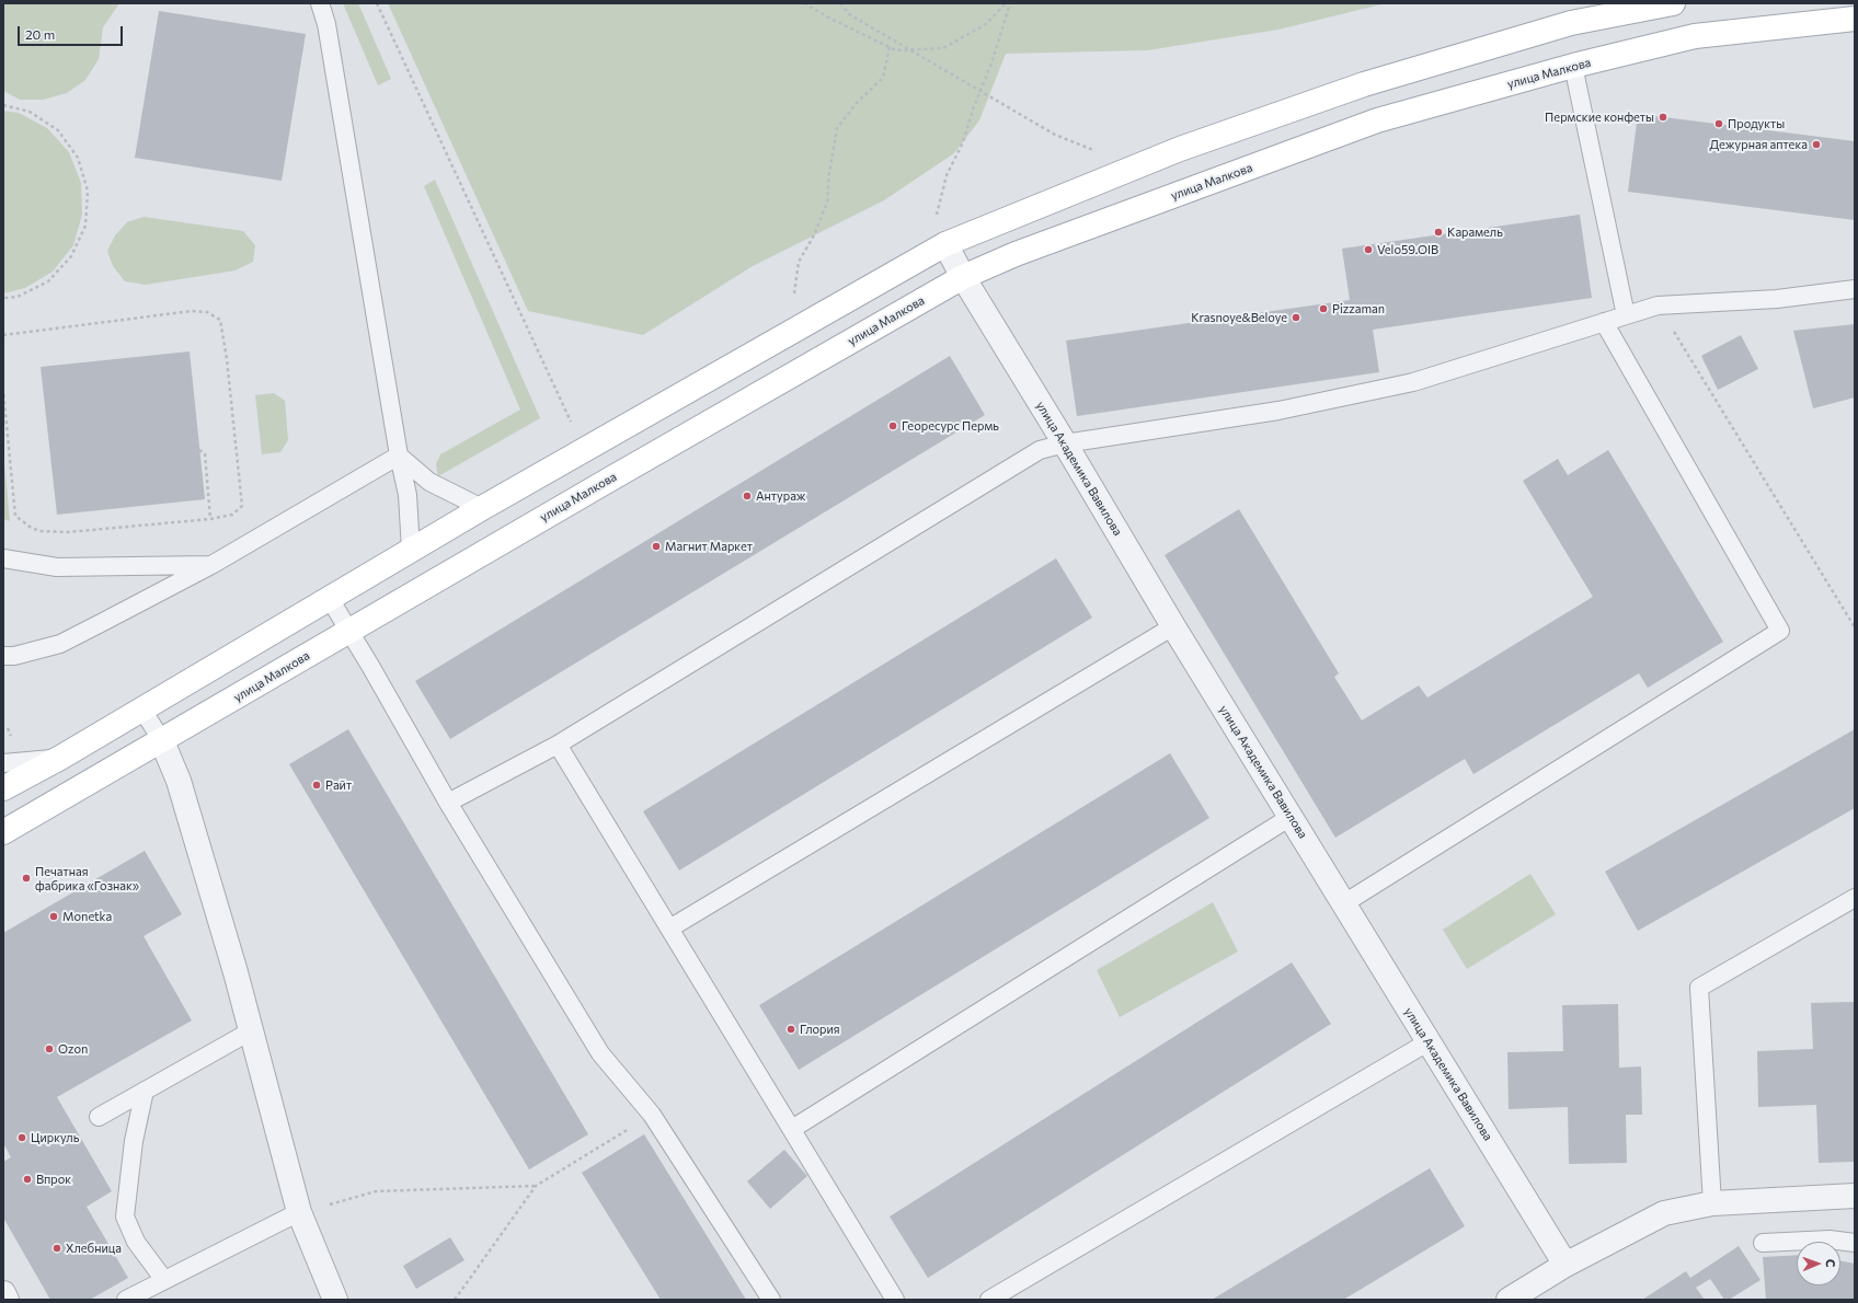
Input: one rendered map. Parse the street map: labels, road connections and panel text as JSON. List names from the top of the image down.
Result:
{
  "streets": {
    "main road": ["улица Малкова"],
    "street": ["улица Академика Вавилова"]
  },
  "crossings": [
    ["улица Малкова", "улица Академика Вавилова"]
  ],
  "places": [
    "Пермские конфеты",
    "Продукты",
    "Дежурная аптека",
    "Карамель",
    "Velo59.OIB",
    "Pizzaman",
    "Krasnoye&Beloye",
    "Георесурс Пермь",
    "Антураж",
    "Магнит Маркет",
    "Райт",
    "Печатная фабрика «Гознак»",
    "Monetka",
    "Глория",
    "Ozon",
    "Циркуль",
    "Впрок",
    "Хлeбница"
  ],
  "scale_bar": "20 m",
  "north": "right"
}
